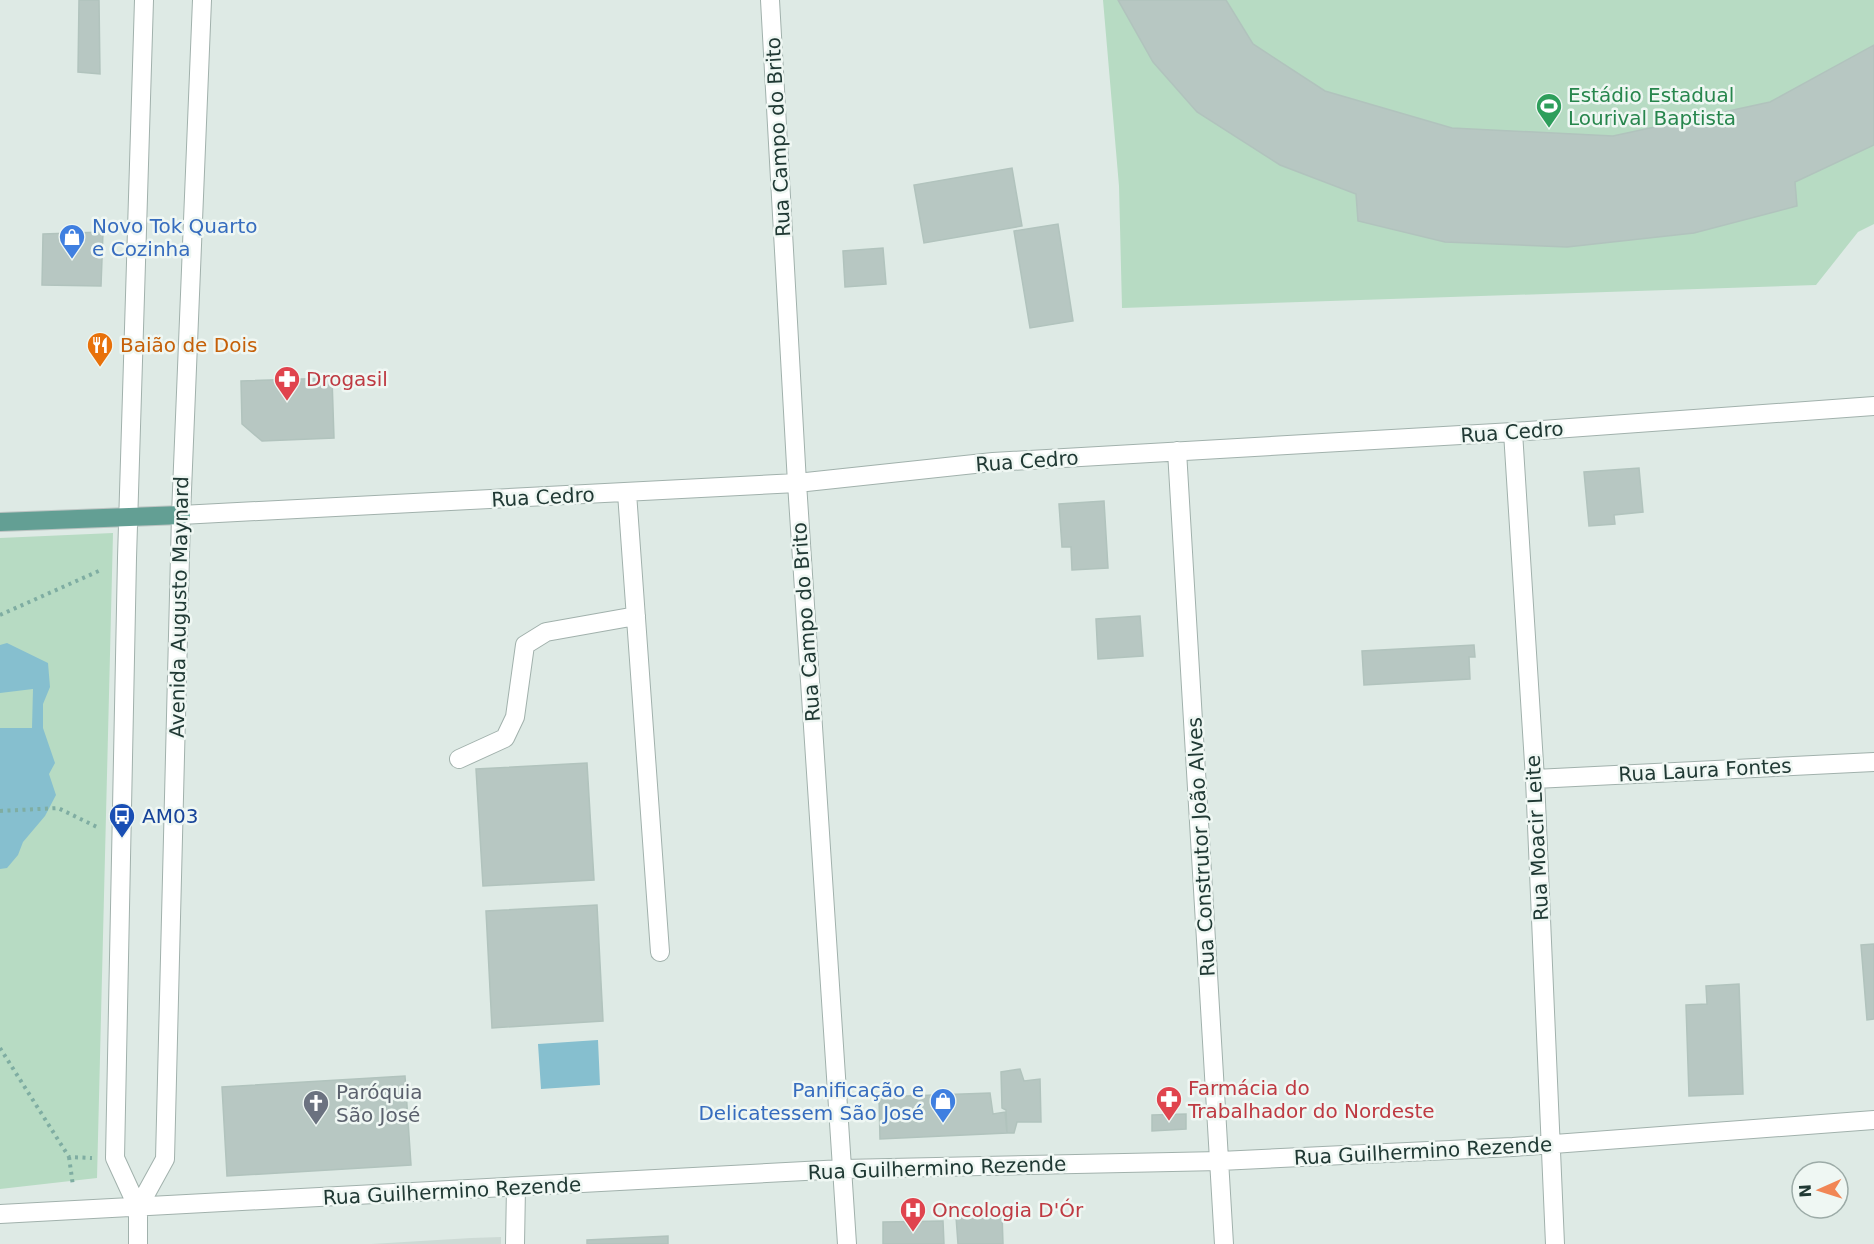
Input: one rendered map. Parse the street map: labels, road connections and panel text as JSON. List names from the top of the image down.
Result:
{
  "streets": {
    "street": [
      "Rua Campo do Brito",
      "Rua Cedro",
      "Avenida Augusto Maynard",
      "Rua Laura Fontes",
      "Rua Moacir Leite",
      "Rua Construtor João Alves",
      "Rua Guilhermino Rezende"
    ]
  },
  "crossings": [
    ["Rua Campo do Brito", "Rua Cedro"],
    ["Rua Campo do Brito", "Rua Guilhermino Rezende"],
    ["Rua Cedro", "Avenida Augusto Maynard"],
    ["Rua Cedro", "Rua Moacir Leite"],
    ["Rua Cedro", "Rua Construtor João Alves"],
    ["Avenida Augusto Maynard", "Rua Guilhermino Rezende"],
    ["Rua Laura Fontes", "Rua Moacir Leite"],
    ["Rua Moacir Leite", "Rua Guilhermino Rezende"],
    ["Rua Construtor João Alves", "Rua Guilhermino Rezende"]
  ],
  "places": {
    "sports": ["Estádio Estadual Lourival Baptista"],
    "shop": ["Novo Tok Quarto e Cozinha", "Panificação e Delicatessem São José"],
    "restaurant": ["Baião de Dois"],
    "pharmacy": ["Drogasil", "Farmácia do Trabalhador do Nordeste"],
    "bus stop": ["AM03"],
    "church": ["Paróquia São José"],
    "hospital": ["Oncologia D'Ór"]
  },
  "north": "left"
}
